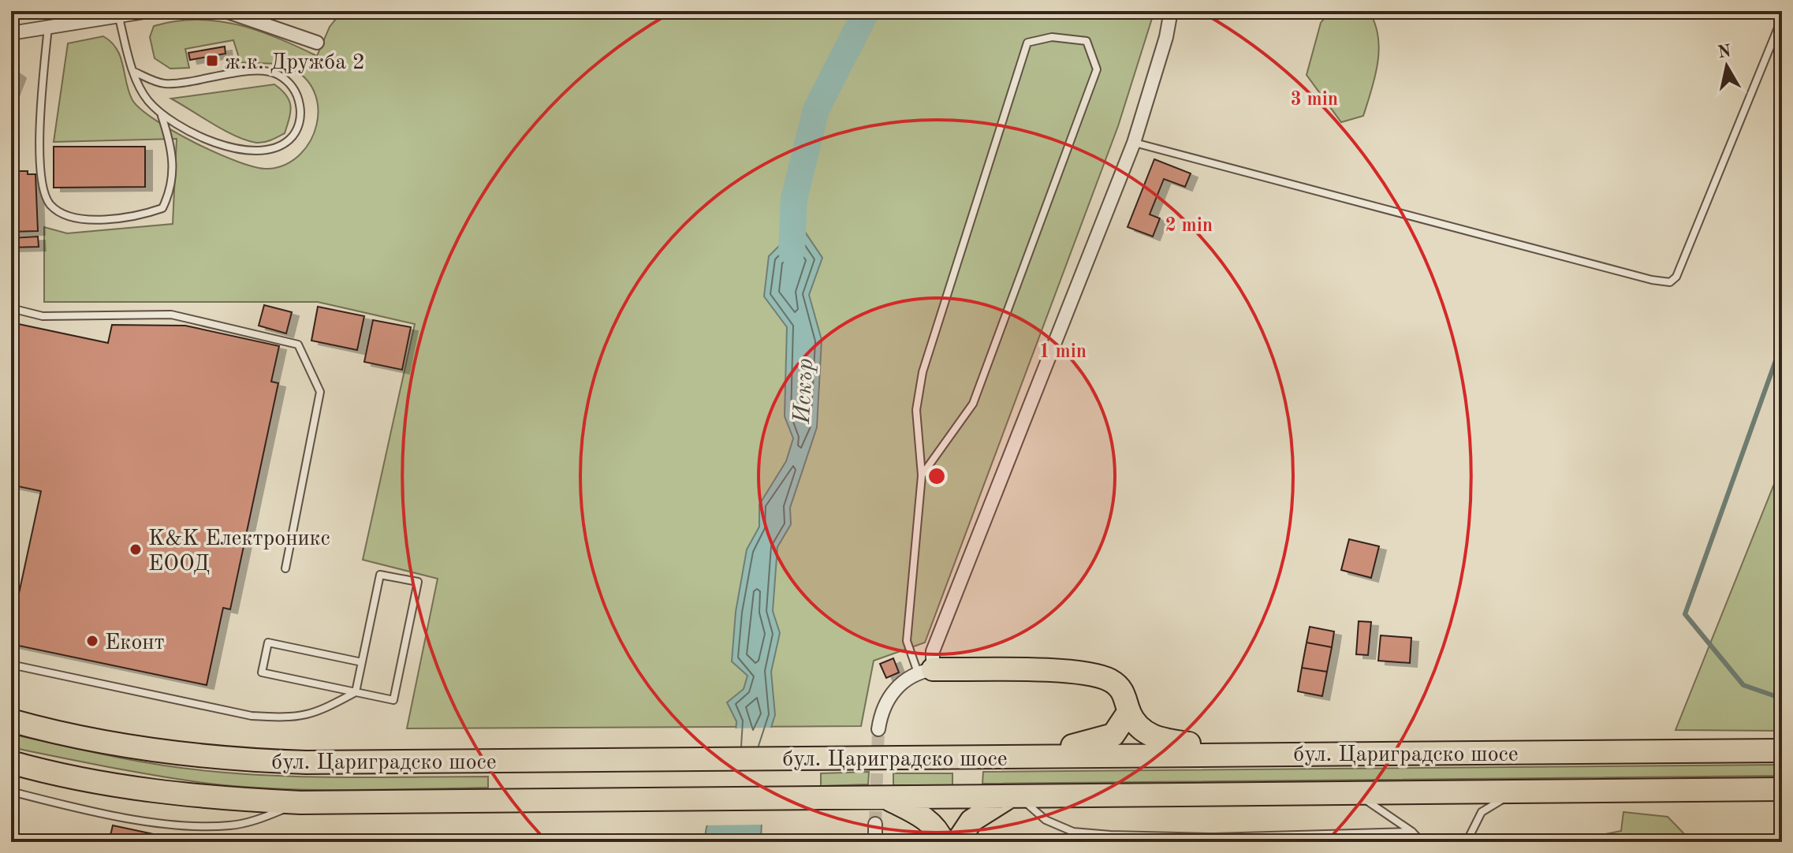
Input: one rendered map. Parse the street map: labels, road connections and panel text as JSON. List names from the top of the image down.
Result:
{
  "streets": {
    "highway": ["бул. Цариградско шосе"]
  },
  "water": ["Искър"],
  "places": {
    "transit": ["ж.к. Дружба 2"],
    "other": ["K&K Електроникс ЕООД", "Еконт"]
  },
  "north": "top",
  "rings": ["3 min", "2 min", "1 min"]
}
